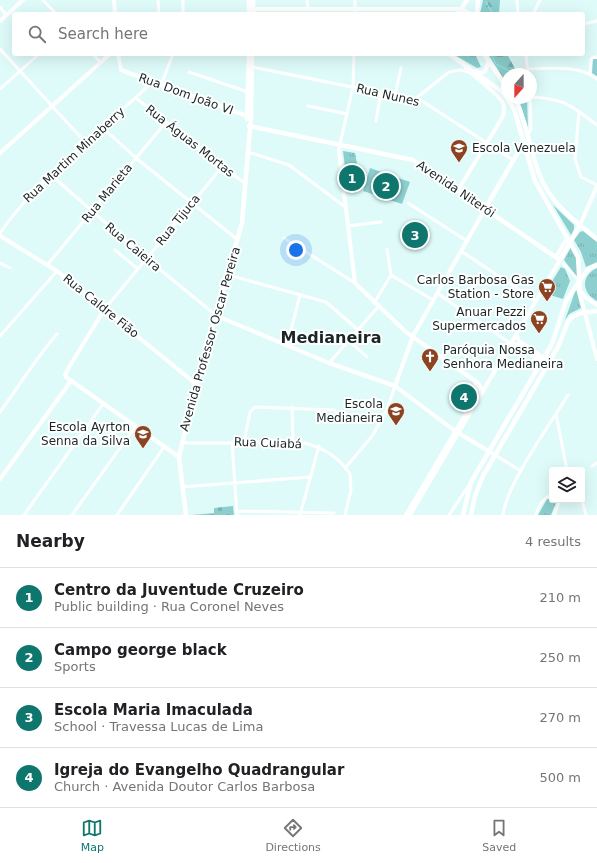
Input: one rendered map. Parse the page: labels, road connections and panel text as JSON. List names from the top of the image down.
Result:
{
  "streets": {
    "main road": ["Avenida Niterói", "Avenida Professor Oscar Pereira"],
    "street": [
      "Rua Dom João VI",
      "Rua Nunes",
      "Rua Águas Mortas",
      "Rua Martim Minaberry",
      "Rua Marieta",
      "Rua Tijuca",
      "Rua Caieira",
      "Rua Caldre Fião",
      "Rua Cuiabá"
    ]
  },
  "crossings": [
    ["Rua Dom João VI", "Rua Martim Minaberry"],
    ["Rua Dom João VI", "Avenida Professor Oscar Pereira"],
    ["Rua Nunes", "Avenida Professor Oscar Pereira"],
    ["Rua Águas Mortas", "Rua Martim Minaberry"],
    ["Rua Águas Mortas", "Rua Marieta"],
    ["Rua Águas Mortas", "Rua Tijuca"],
    ["Rua Águas Mortas", "Avenida Professor Oscar Pereira"],
    ["Rua Martim Minaberry", "Rua Caieira"],
    ["Avenida Niterói", "Avenida Professor Oscar Pereira"],
    ["Rua Marieta", "Rua Caieira"],
    ["Rua Marieta", "Rua Caldre Fião"],
    ["Rua Tijuca", "Rua Caieira"],
    ["Rua Tijuca", "Rua Caldre Fião"],
    ["Rua Caieira", "Avenida Professor Oscar Pereira"],
    ["Rua Caldre Fião", "Avenida Professor Oscar Pereira"],
    ["Avenida Professor Oscar Pereira", "Rua Cuiabá"]
  ],
  "districts": ["Medianeira"],
  "places": {
    "school or university": ["Escola Venezuela", "Escola Medianeira", "Escola Ayrton Senna da Silva"],
    "supermarket": ["Carlos Barbosa Gas Station - Store", "Anuar Pezzi Supermercados"],
    "church": ["Paróquia Nossa Senhora Medianeira"]
  },
  "north": "bottom",
  "page": {
    "search": "Search here",
    "pins": [
      "1",
      "2",
      "3",
      "4"
    ],
    "heading": ["Nearby", "4 results"],
    "list": [
      {
        "mark": "1",
        "name": "Centro da Juventude Cruzeiro",
        "note": "Public building · Rua Coronel Neves",
        "value": "210 m"
      },
      {
        "mark": "2",
        "name": "Campo george black",
        "note": "Sports",
        "value": "250 m"
      },
      {
        "mark": "3",
        "name": "Escola Maria Imaculada",
        "note": "School · Travessa Lucas de Lima",
        "value": "270 m"
      },
      {
        "mark": "4",
        "name": "Igreja do Evangelho Quadrangular",
        "note": "Church · Avenida Doutor Carlos Barbosa",
        "value": "500 m"
      }
    ],
    "nav": ["Map", "Directions", "Saved"]
  }
}
